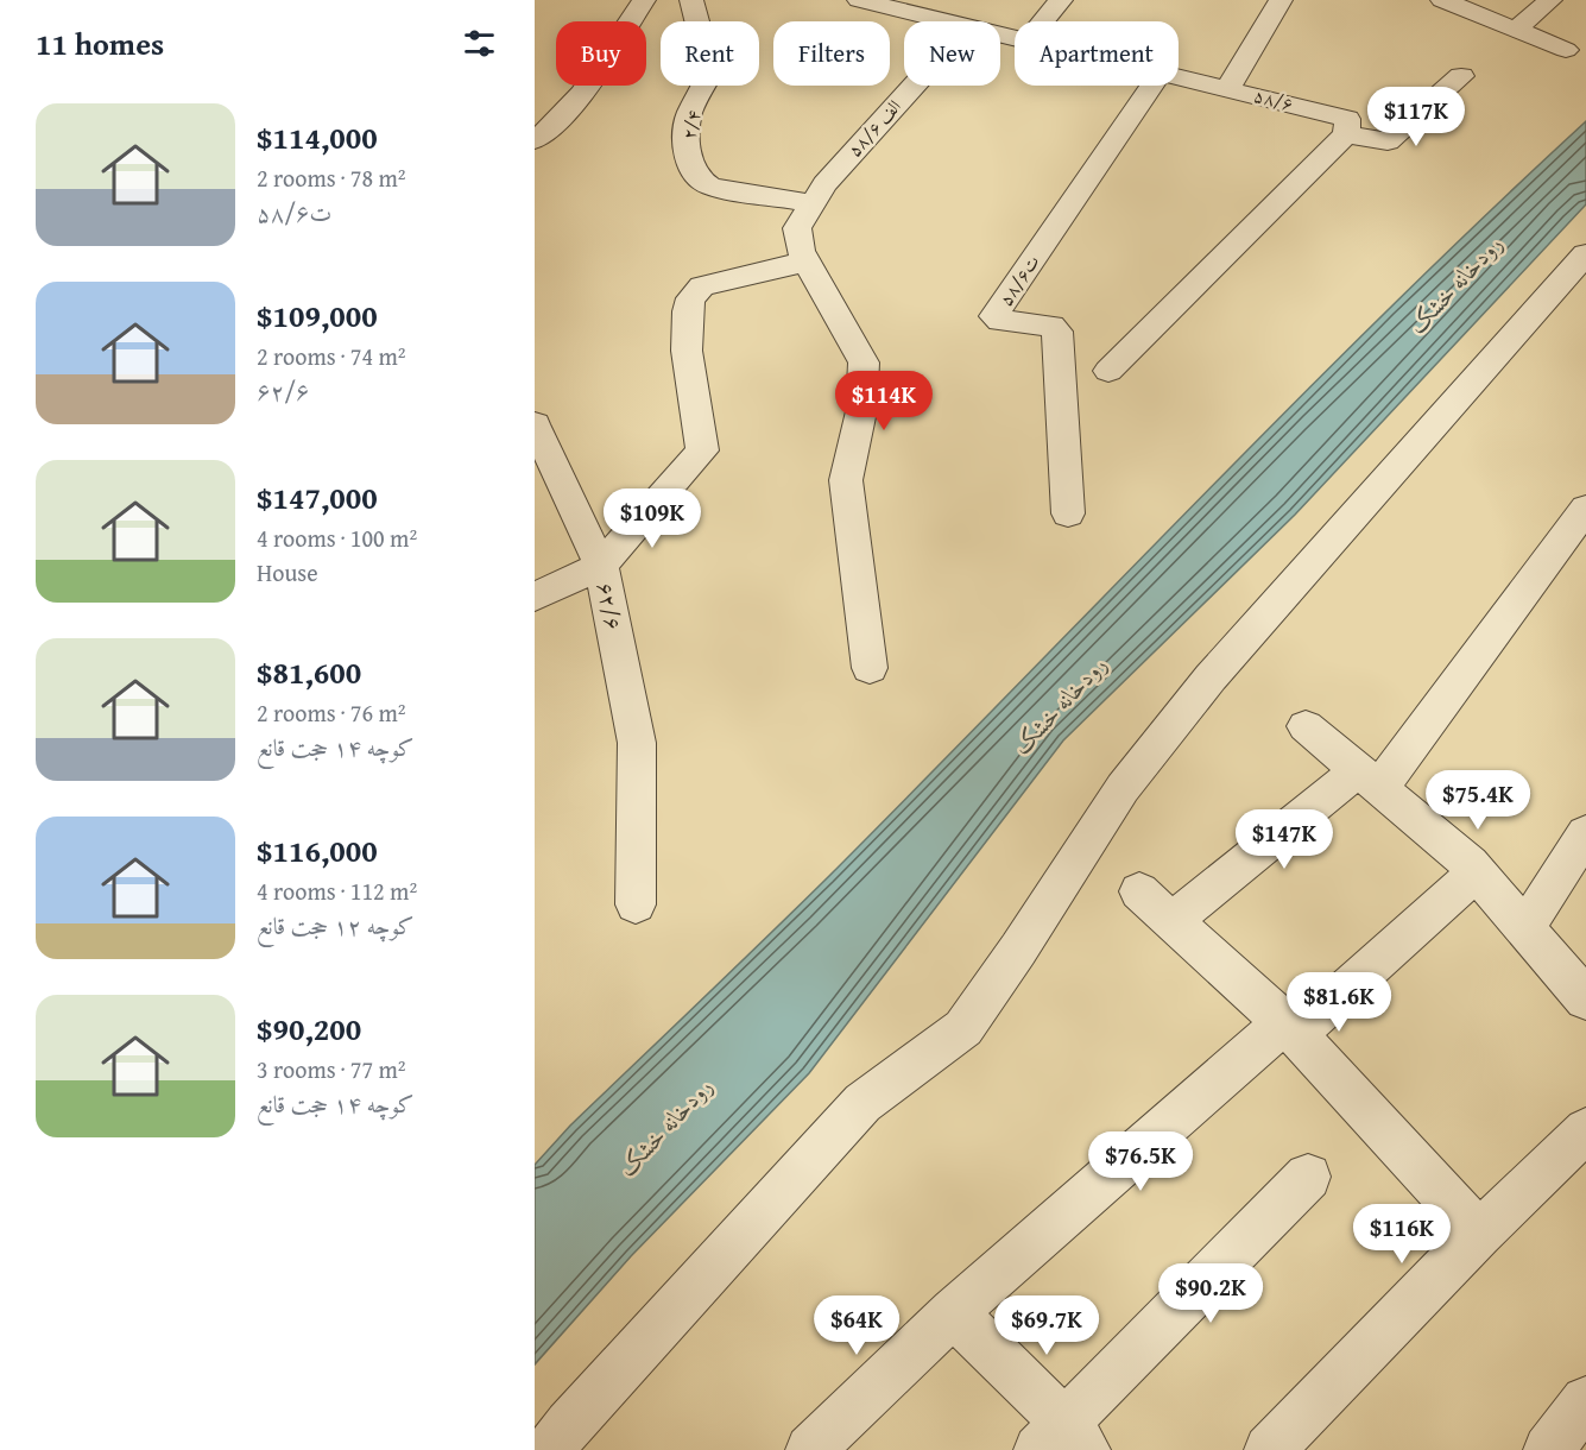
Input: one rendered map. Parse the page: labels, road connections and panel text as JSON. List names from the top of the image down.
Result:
{
  "streets": {
    "street": [
      "۵۸/۶",
      "۲/۴",
      "۵۸/۶ الف",
      "۵۸/۶ت",
      "۶۲/۶"
    ]
  },
  "crossings": [
    ["۲/۴", "۵۸/۶ الف"],
    ["۵۸/۶ الف", "۶۲/۶"]
  ],
  "water": ["رودخانه خشک"],
  "page": {
    "heading": "11 homes",
    "chip": [
      "Buy",
      "Rent",
      "Filters",
      "New",
      "Apartment"
    ],
    "list": [
      {
        "name": "$114,000",
        "note": "2 rooms · 78 m² · ۵۸/۶ت"
      },
      {
        "name": "$109,000",
        "note": "2 rooms · 74 m² · ۶۲/۶"
      },
      {
        "name": "$147,000",
        "note": "4 rooms · 100 m² · House"
      },
      {
        "name": "$81,600",
        "note": "2 rooms · 76 m² · کوچه ۱۴ حجت قانع"
      },
      {
        "name": "$116,000",
        "note": "4 rooms · 112 m² · کوچه ۱۲ حجت قانع"
      },
      {
        "name": "$90,200",
        "note": "3 rooms · 77 m² · کوچه ۱۴ حجت قانع"
      }
    ],
    "price": [
      "$117K",
      "$114K",
      "$109K",
      "$75.4K",
      "$147K",
      "$81.6K",
      "$76.5K",
      "$116K",
      "$90.2K",
      "$64K",
      "$69.7K"
    ]
  }
}
